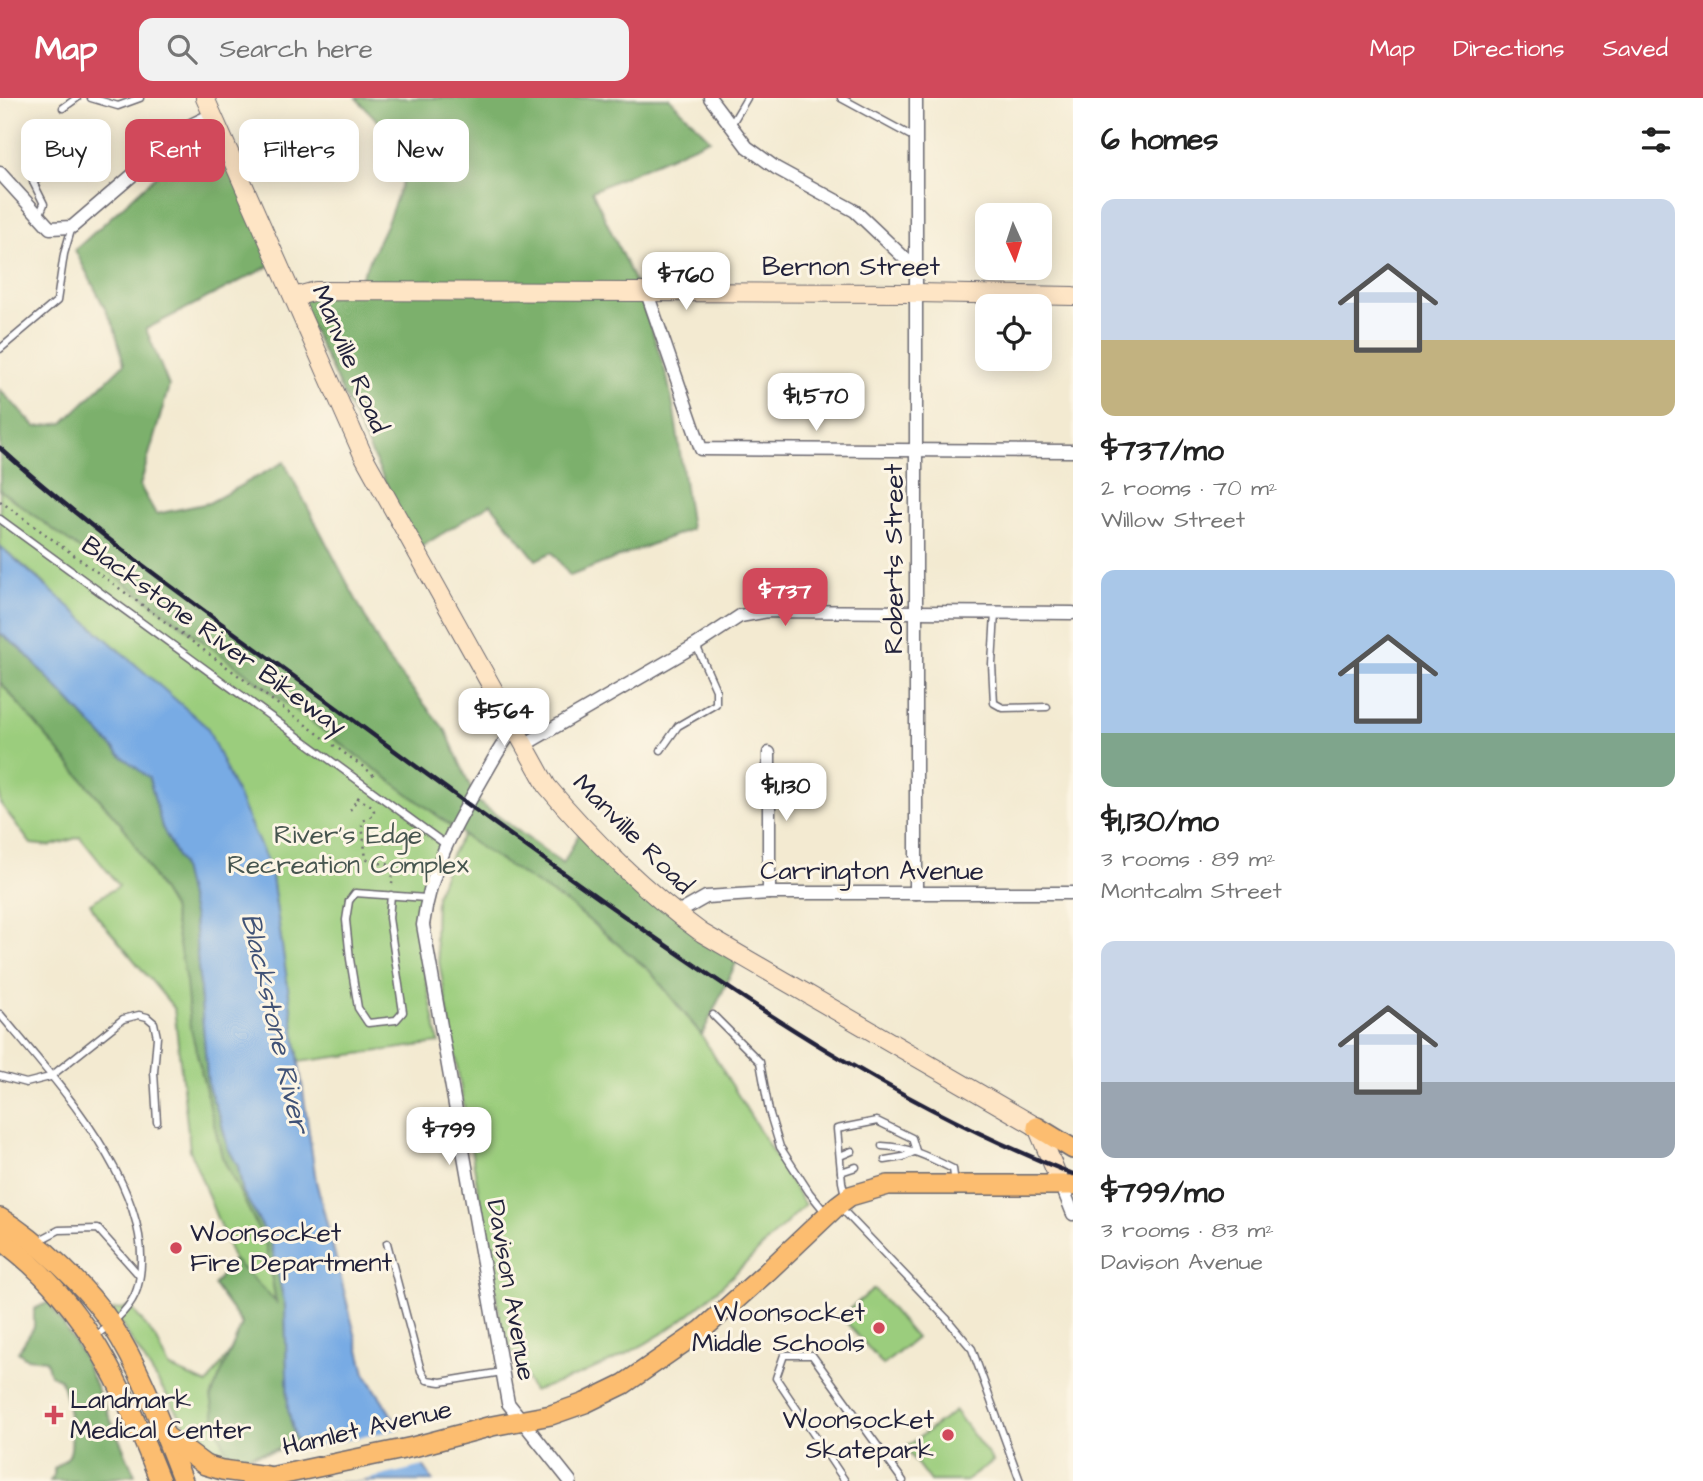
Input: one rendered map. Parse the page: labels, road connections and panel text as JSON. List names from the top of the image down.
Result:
{
  "streets": {
    "main road": ["Bernon Street", "Manville Road", "Hamlet Avenue"],
    "street": ["Roberts Street", "Carrington Avenue", "Davison Avenue"],
    "path": ["Blackstone River Bikeway"]
  },
  "crossings": [
    ["Bernon Street", "Manville Road"],
    ["Bernon Street", "Roberts Street"],
    ["Manville Road", "Carrington Avenue"],
    ["Manville Road", "Davison Avenue"],
    ["Roberts Street", "Carrington Avenue"],
    ["Davison Avenue", "Hamlet Avenue"]
  ],
  "water": ["Blackstone River"],
  "parks": ["River's Edge Recreation Complex"],
  "places": {
    "other": ["Woonsocket Fire Department", "Woonsocket Middle Schools", "Woonsocket Skatepark"],
    "health": ["Landmark Medical Center"]
  },
  "north": "bottom",
  "page": {
    "header": "Map",
    "search": "Search here",
    "nav": ["Map", "Directions", "Saved"],
    "heading": "6 homes",
    "chip": [
      "Buy",
      "Rent",
      "Filters",
      "New"
    ],
    "list": [
      {
        "name": "$737/mo",
        "note": "2 rooms · 70 m² · Willow Street"
      },
      {
        "name": "$1,130/mo",
        "note": "3 rooms · 89 m² · Montcalm Street"
      },
      {
        "name": "$799/mo",
        "note": "3 rooms · 83 m² · Davison Avenue"
      }
    ],
    "price": [
      "$760",
      "$1,570",
      "$737",
      "$564",
      "$1,130",
      "$799"
    ]
  }
}
